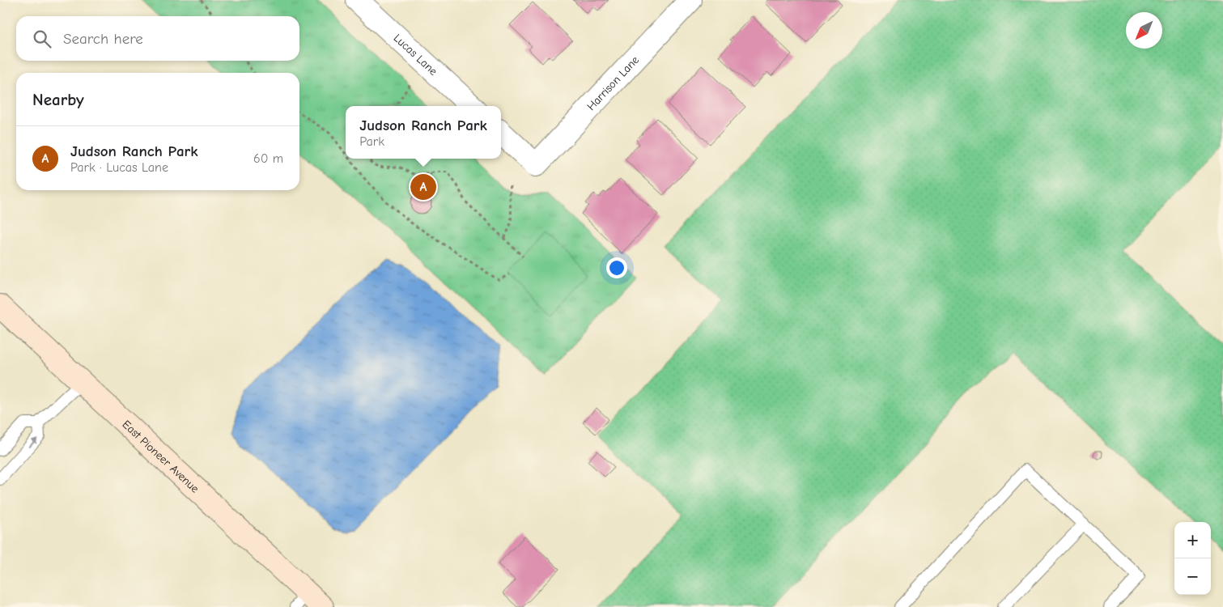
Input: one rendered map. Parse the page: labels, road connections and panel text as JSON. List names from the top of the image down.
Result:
{
  "streets": {
    "street": ["Lucas Lane", "Harrison Lane", "East Pioneer Avenue"]
  },
  "north": "bottom left",
  "page": {
    "search": "Search here",
    "heading": "Nearby",
    "popup": ["Judson Ranch Park", "Park"],
    "list": [
      {
        "mark": "A",
        "name": "Judson Ranch Park",
        "note": "Park · Lucas Lane",
        "value": "60 m"
      }
    ],
    "pins": "A",
    "map_buttons": ["+", "−"]
  }
}
